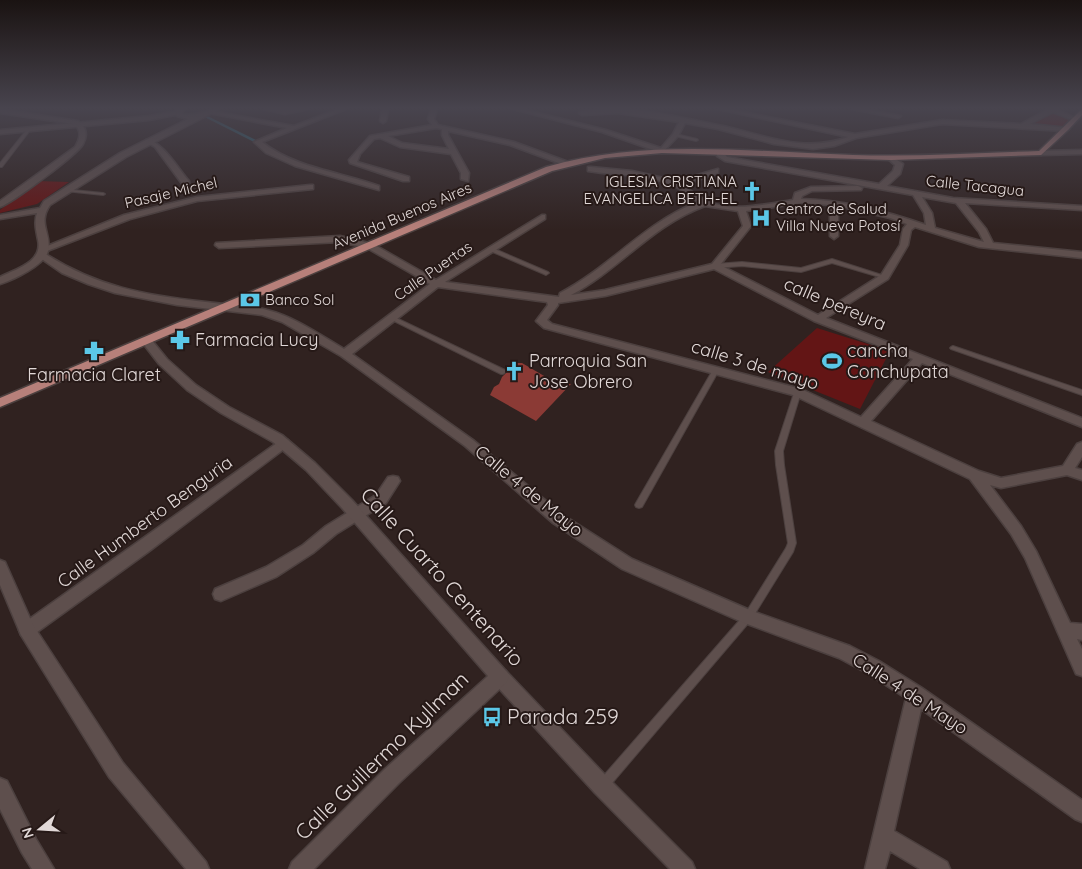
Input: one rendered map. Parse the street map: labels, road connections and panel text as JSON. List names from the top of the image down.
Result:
{
  "streets": {
    "main road": ["Avenida Buenos Aires"],
    "street": [
      "Calle Tacagua",
      "Pasaje Michel",
      "Calle Puertas",
      "calle pereyra",
      "calle 3 de mayo",
      "Calle 4 de Mayo",
      "Calle Humberto Benguria",
      "Calle Cuarto Centenario",
      "Calle Guillermo Kyllman"
    ]
  },
  "crossings": [
    ["Calle Tacagua", "Avenida Buenos Aires"],
    ["Pasaje Michel", "Calle 4 de Mayo"],
    ["Avenida Buenos Aires", "Calle 4 de Mayo"],
    ["Avenida Buenos Aires", "Calle Cuarto Centenario"],
    ["Calle Puertas", "Calle 4 de Mayo"],
    ["Calle Humberto Benguria", "Calle Cuarto Centenario"],
    ["Calle Cuarto Centenario", "Calle Guillermo Kyllman"]
  ],
  "places": {
    "church": ["IGLESIA CRISTIANA EVANGELICA BETH-EL", "Parroquia San Jose Obrero"],
    "hospital": ["Centro de Salud Villa Nueva Potosí"],
    "bank": ["Banco Sol"],
    "pharmacy": ["Farmacia Lucy", "Farmacia Claret"],
    "sports": ["cancha Conchupata"],
    "bus stop": ["Parada 259"]
  },
  "north": "left"
}
